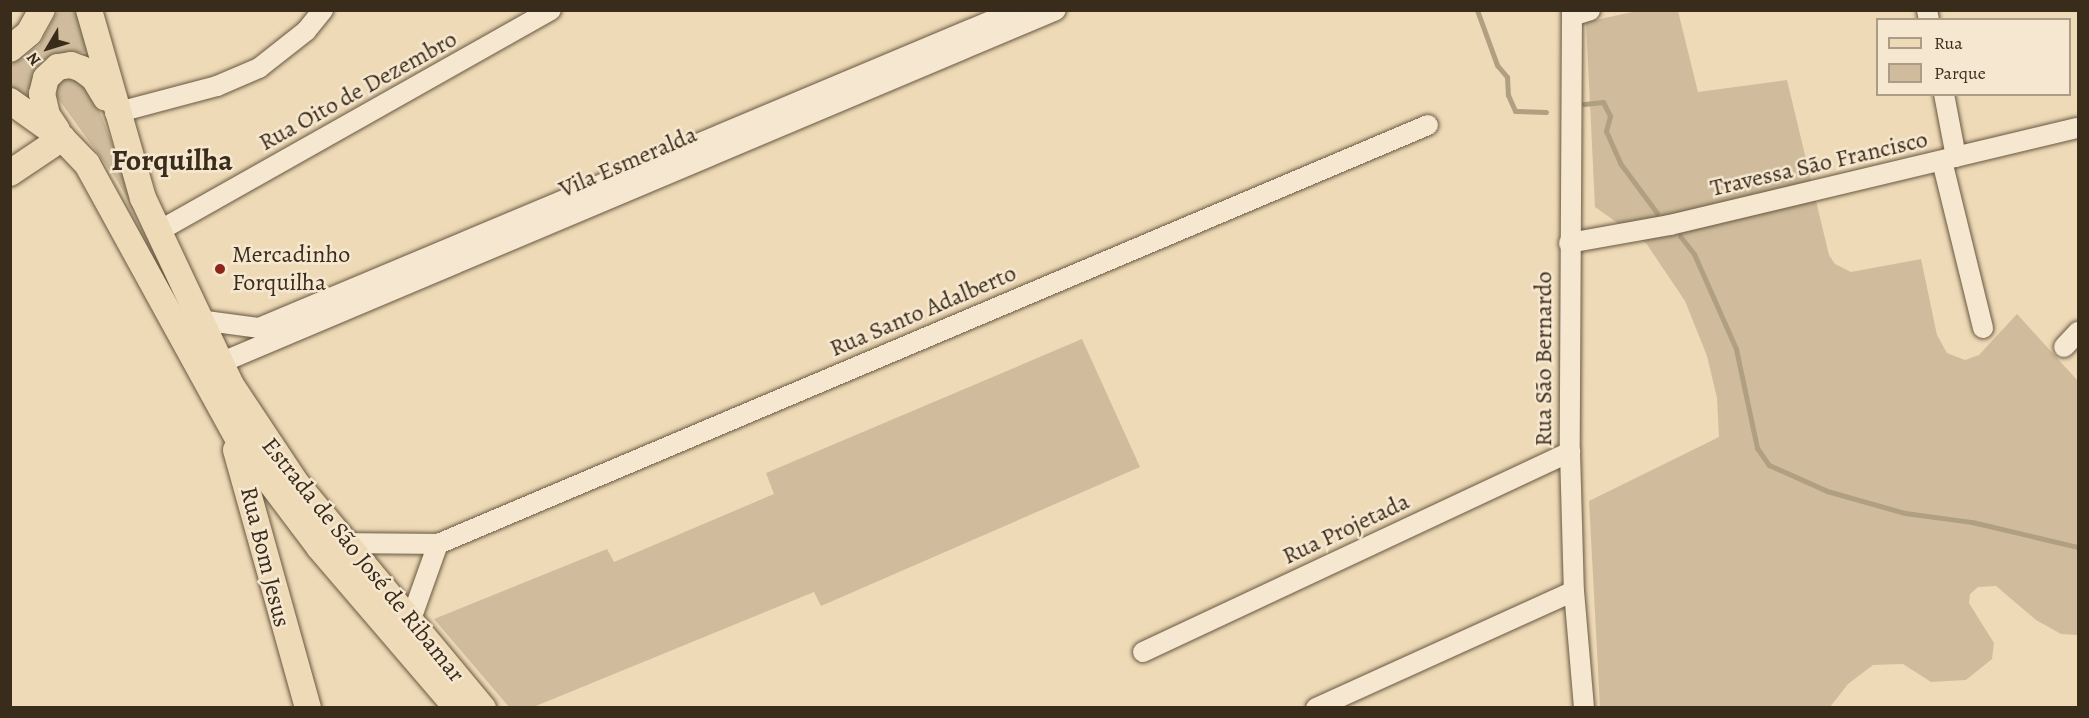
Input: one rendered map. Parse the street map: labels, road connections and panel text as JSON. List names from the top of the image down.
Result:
{
  "streets": {
    "main road": ["Rua Bom Jesus", "Estrada de São José de Ribamar"],
    "street": [
      "Rua Oito de Dezembro",
      "Vila Esmeralda",
      "Travessa São Francisco",
      "Rua Santo Adalberto",
      "Rua São Bernardo",
      "Rua Projetada"
    ]
  },
  "crossings": [
    ["Rua Oito de Dezembro", "Estrada de São José de Ribamar"],
    ["Vila Esmeralda", "Estrada de São José de Ribamar"],
    ["Travessa São Francisco", "Rua São Bernardo"],
    ["Rua Santo Adalberto", "Estrada de São José de Ribamar"],
    ["Rua São Bernardo", "Rua Projetada"],
    ["Rua Bom Jesus", "Estrada de São José de Ribamar"]
  ],
  "districts": ["Forquilha"],
  "places": ["Mercadinho Forquilha"],
  "legend": ["Rua", "Parque"],
  "north": "bottom left"
}
